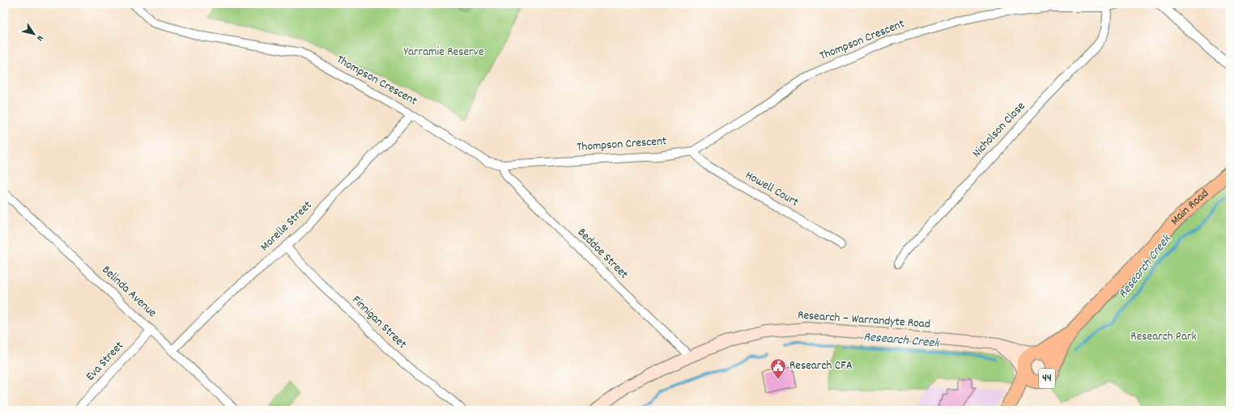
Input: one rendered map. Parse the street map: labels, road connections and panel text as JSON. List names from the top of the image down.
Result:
{
  "streets": {
    "main road": ["Main Road", "Research – Warrandyte Road", "44"],
    "street": [
      "Thompson Crescent",
      "Nicholson Close",
      "Howell Court",
      "Morelle Street",
      "Beddoe Street",
      "Belinda Avenue",
      "Finnigan Street",
      "Eva Street"
    ]
  },
  "crossings": [
    ["Thompson Crescent", "Nicholson Close"],
    ["Thompson Crescent", "Howell Court"],
    ["Thompson Crescent", "Morelle Street"],
    ["Thompson Crescent", "Beddoe Street"],
    ["Main Road", "Research – Warrandyte Road"],
    ["Main Road", "44"],
    ["Morelle Street", "Belinda Avenue"],
    ["Morelle Street", "Finnigan Street"],
    ["Beddoe Street", "Research – Warrandyte Road"],
    ["Belinda Avenue", "Eva Street"],
    ["Research – Warrandyte Road", "44"]
  ],
  "water": ["Research Creek"],
  "parks": ["Yarramie Reserve", "Research Park"],
  "places": {
    "public building": ["Research CFA"]
  },
  "north": "bottom right"
}
